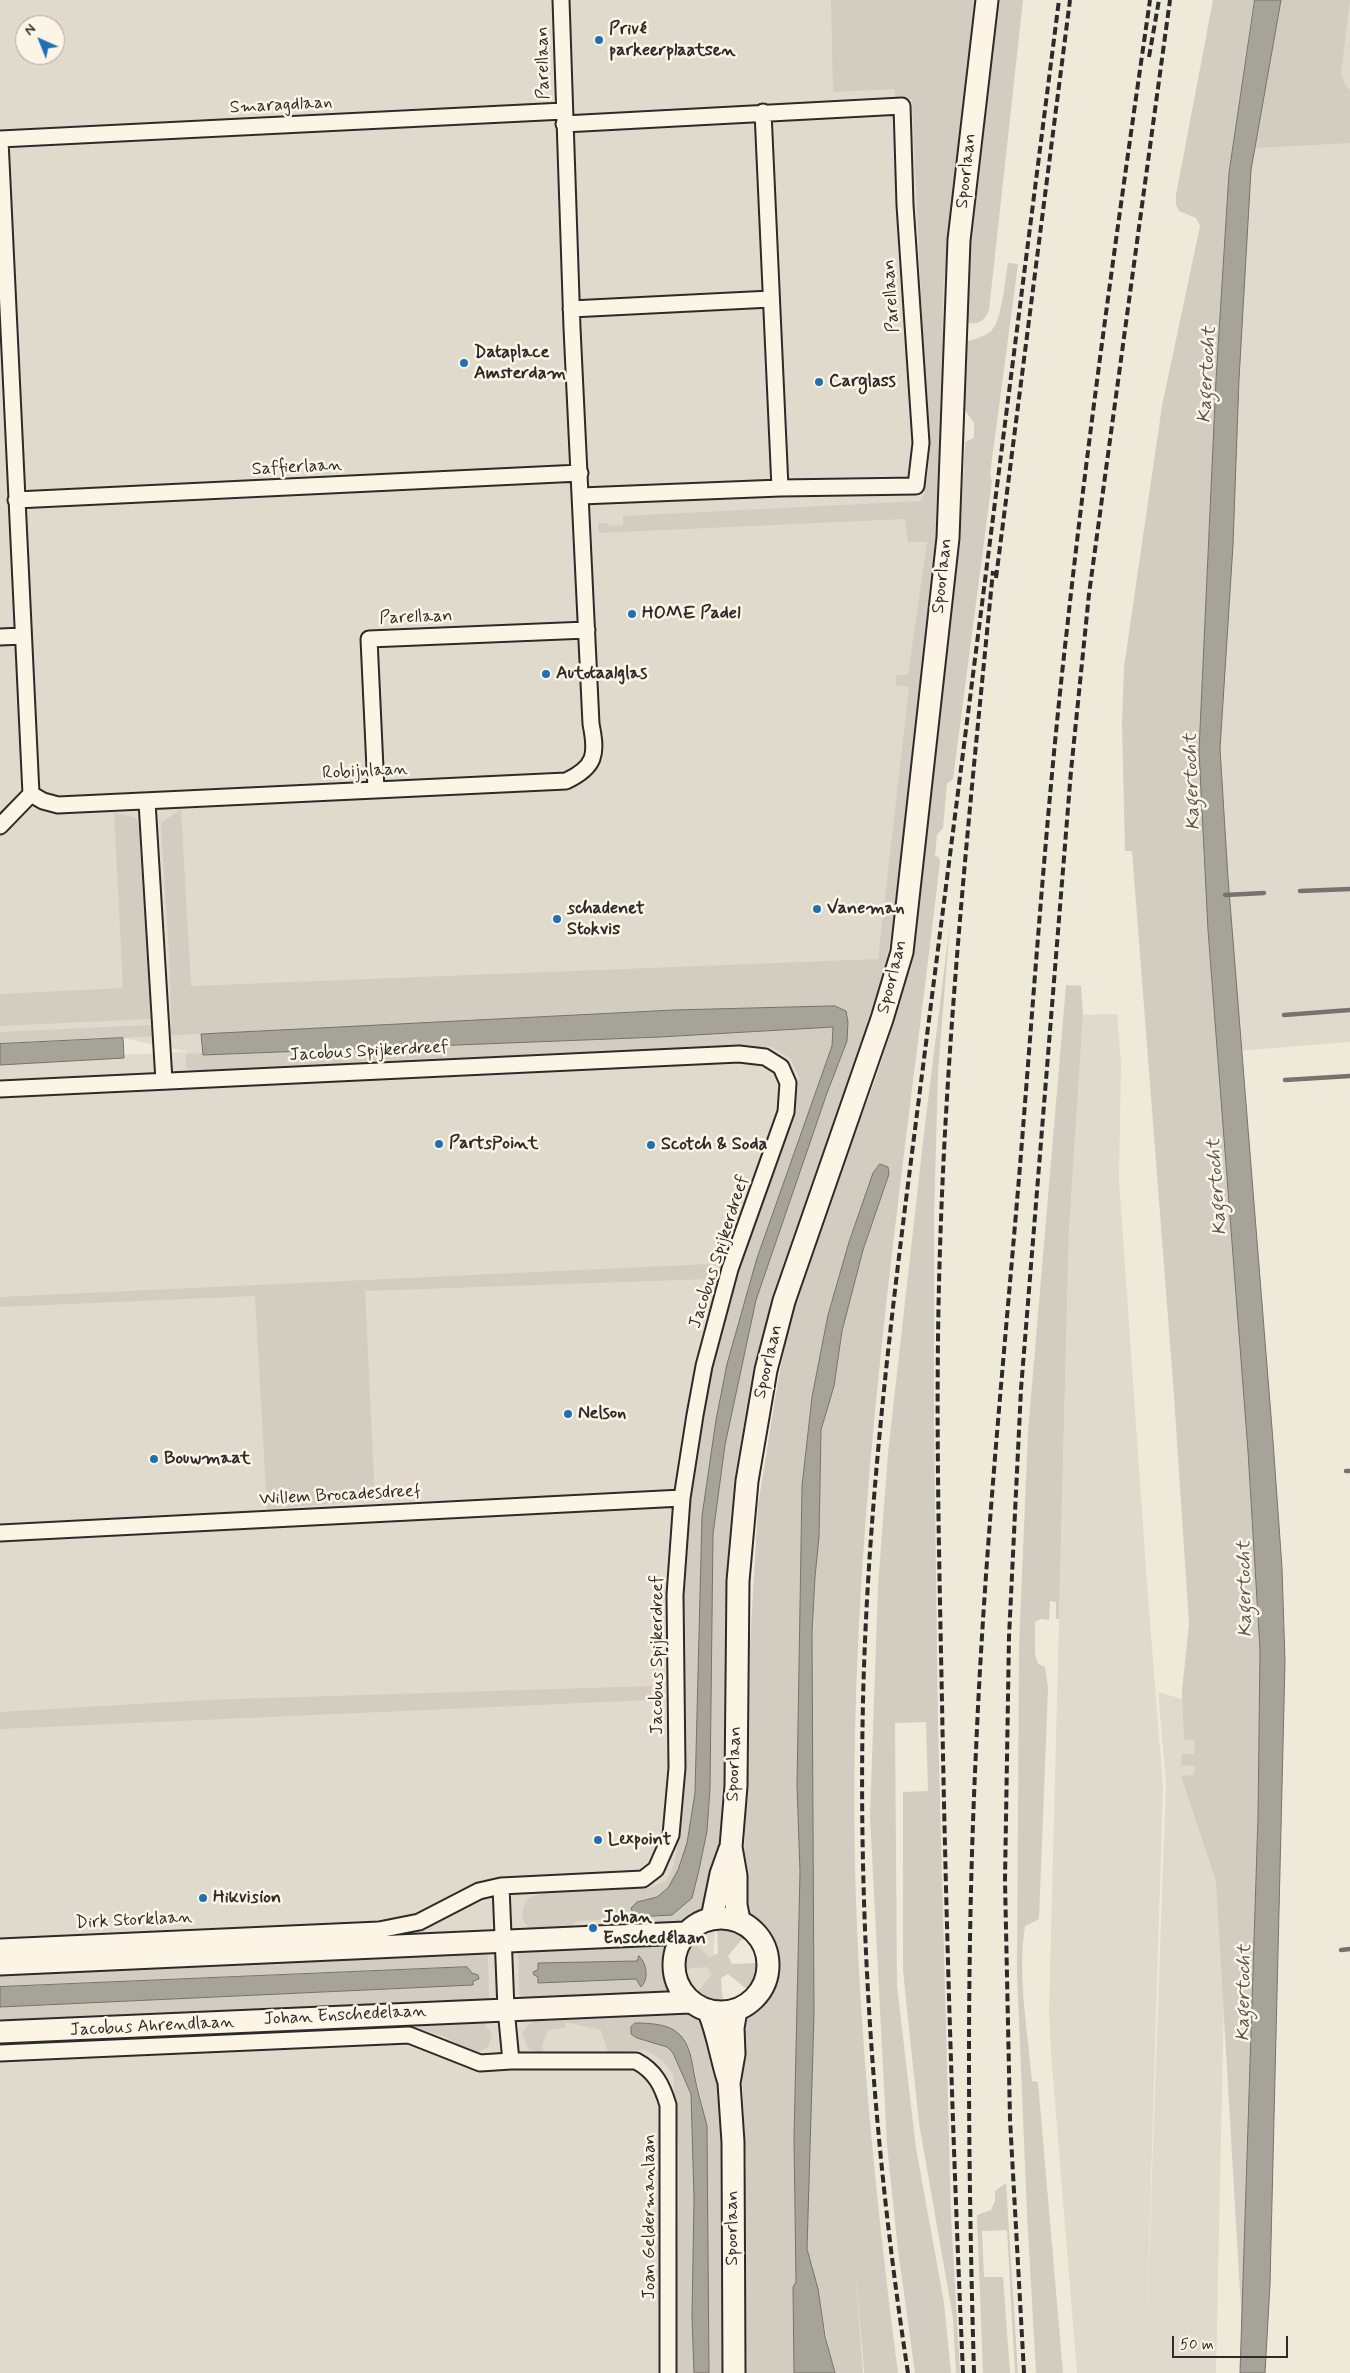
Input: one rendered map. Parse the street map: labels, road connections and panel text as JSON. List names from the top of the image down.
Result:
{
  "streets": {
    "main road": ["Spoorlaan", "Johan Enschedelaan"],
    "street": [
      "Parellaan",
      "Smaragdlaan",
      "Saffierlaan",
      "Robijnlaan",
      "Jacobus Spijkerdreef",
      "Willem Brocadesdreef",
      "Dirk Storklaan",
      "Jacobus Ahrendlaan",
      "Joan Geldermanlaan"
    ]
  },
  "crossings": [
    ["Parellaan", "Smaragdlaan"],
    ["Parellaan", "Saffierlaan"],
    ["Parellaan", "Robijnlaan"],
    ["Spoorlaan", "Johan Enschedelaan"],
    ["Jacobus Spijkerdreef", "Willem Brocadesdreef"],
    ["Jacobus Spijkerdreef", "Dirk Storklaan"],
    ["Jacobus Ahrendlaan", "Joan Geldermanlaan"]
  ],
  "water": ["Kagertocht"],
  "places": [
    "Privé parkeerplaatsen",
    "Dataplace Amsterdam",
    "Carglass",
    "HOME Padel",
    "Autotaalglas",
    "Vaneman",
    "schadenet Stokvis",
    "PartsPoint",
    "Scotch & Soda",
    "Nelson",
    "Bouwmaat",
    "Lexpoint",
    "Hikvision",
    "Johan Enschedélaan"
  ],
  "scale_bar": "50 m",
  "north": "top left"
}
